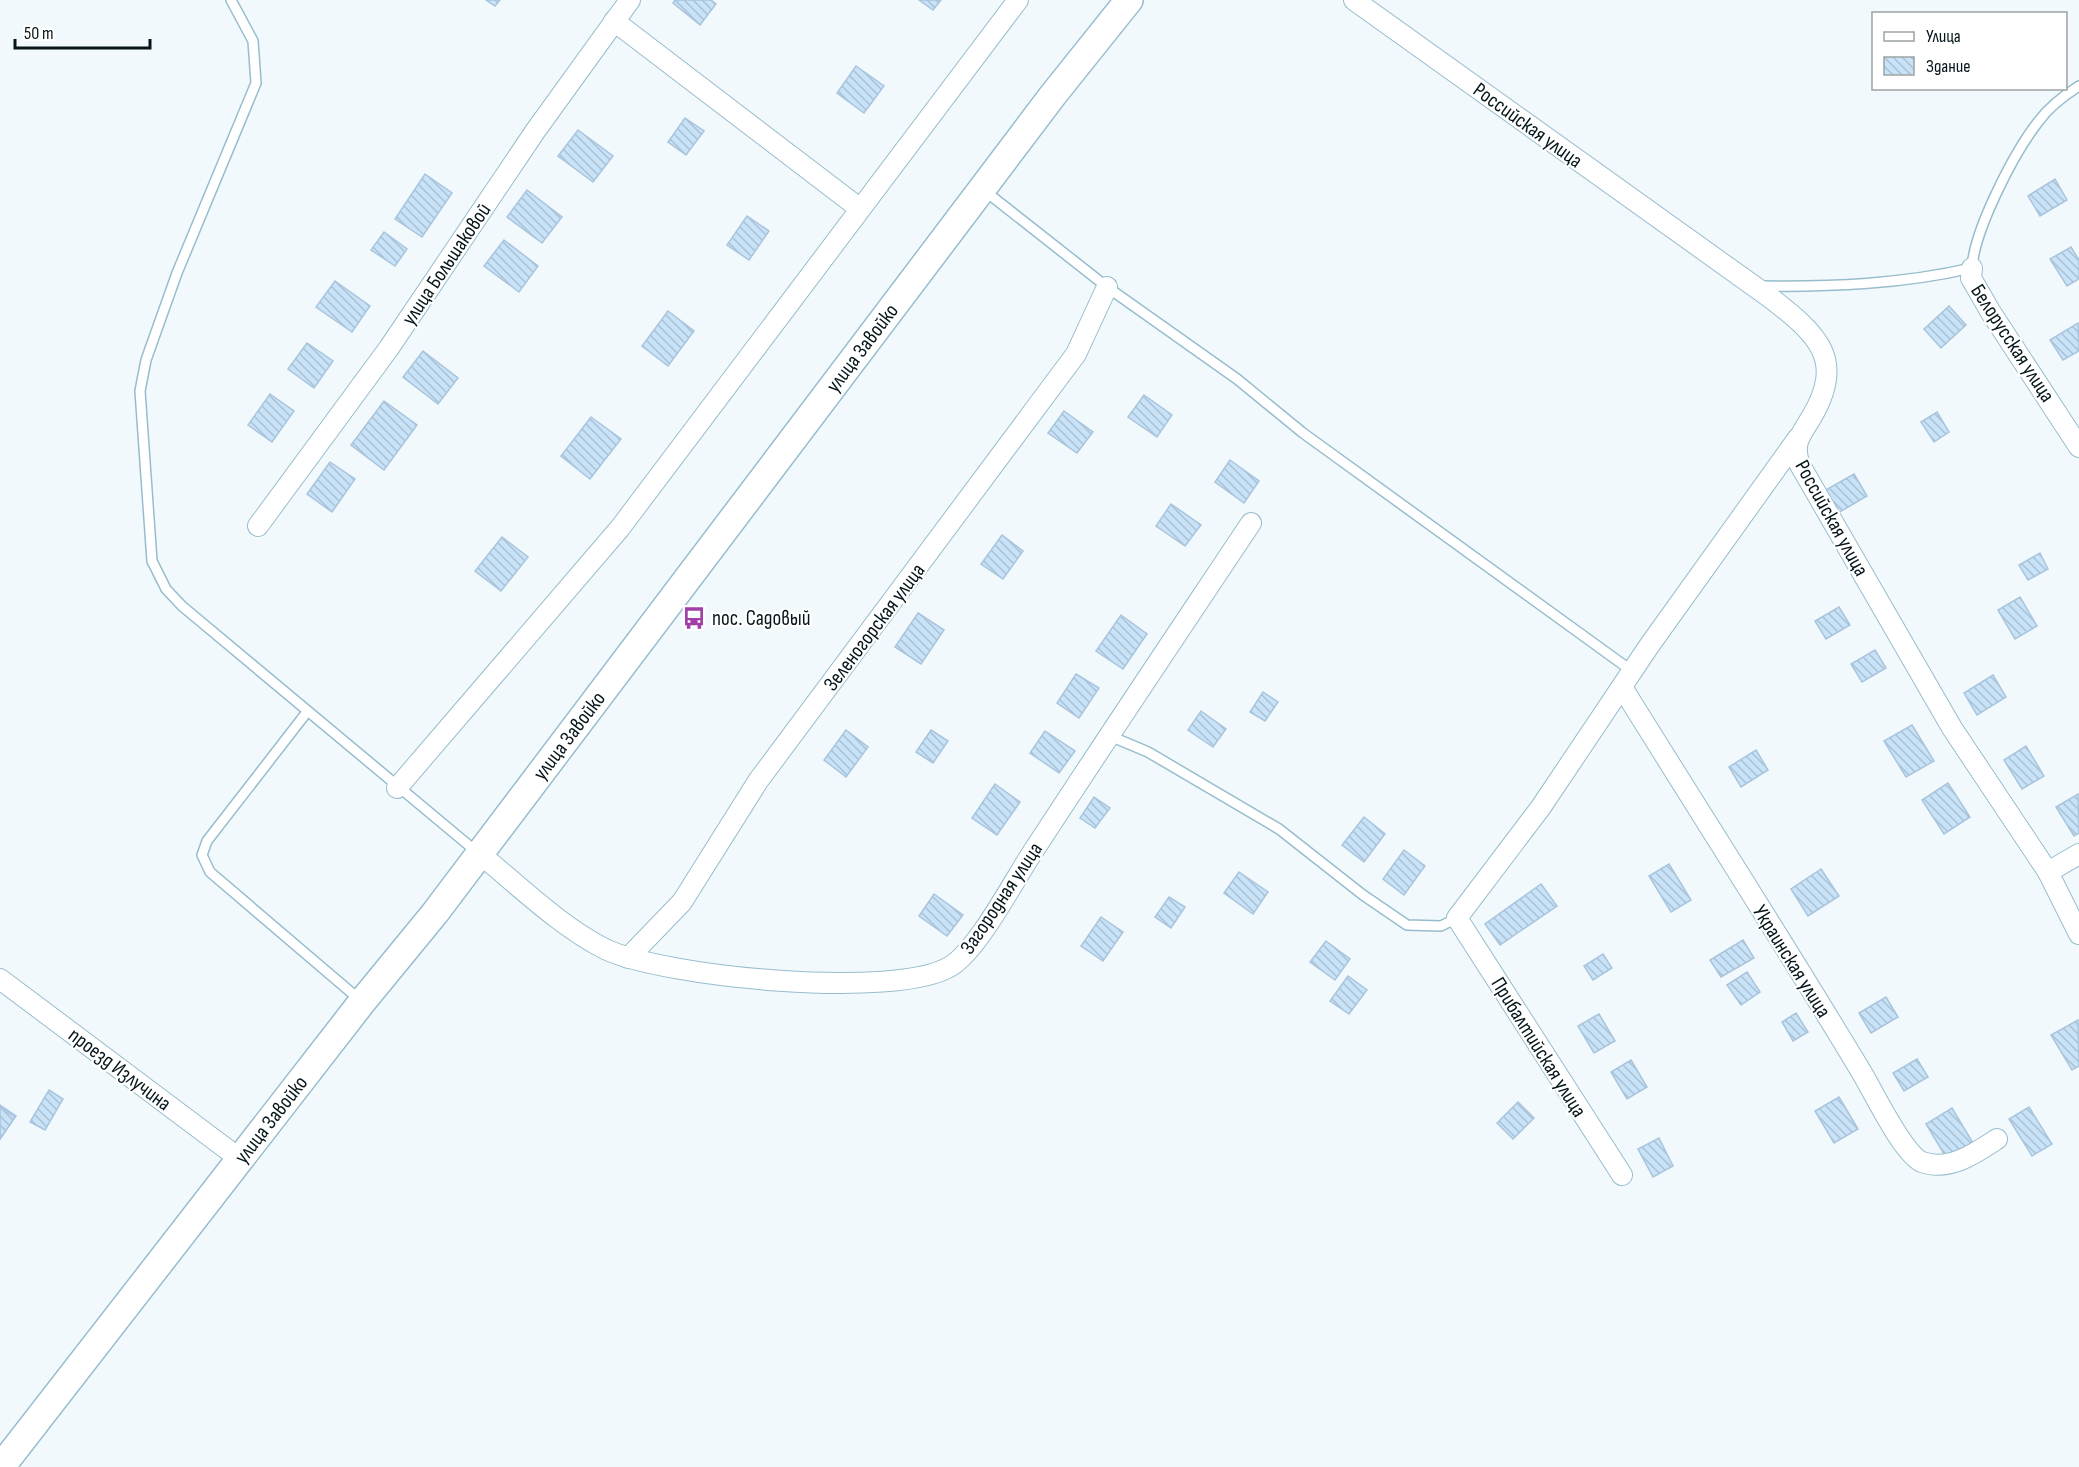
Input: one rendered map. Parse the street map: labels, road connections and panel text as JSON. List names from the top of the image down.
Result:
{
  "streets": {
    "main road": ["улица Завойко"],
    "street": [
      "Российская улица",
      "улица Большаковой",
      "Белорусская улица",
      "Зеленогорская улица",
      "Загородная улица",
      "Украинская улица",
      "Прибалтийская улица",
      "проезд Излучина"
    ]
  },
  "crossings": [
    ["улица Завойко", "Загородная улица"],
    ["улица Завойко", "проезд Излучина"],
    ["Зеленогорская улица", "Загородная улица"]
  ],
  "places": {
    "bus stop": ["пос. Садовый"]
  },
  "legend": ["Улица", "Здание"],
  "scale_bar": "50 m"
}
